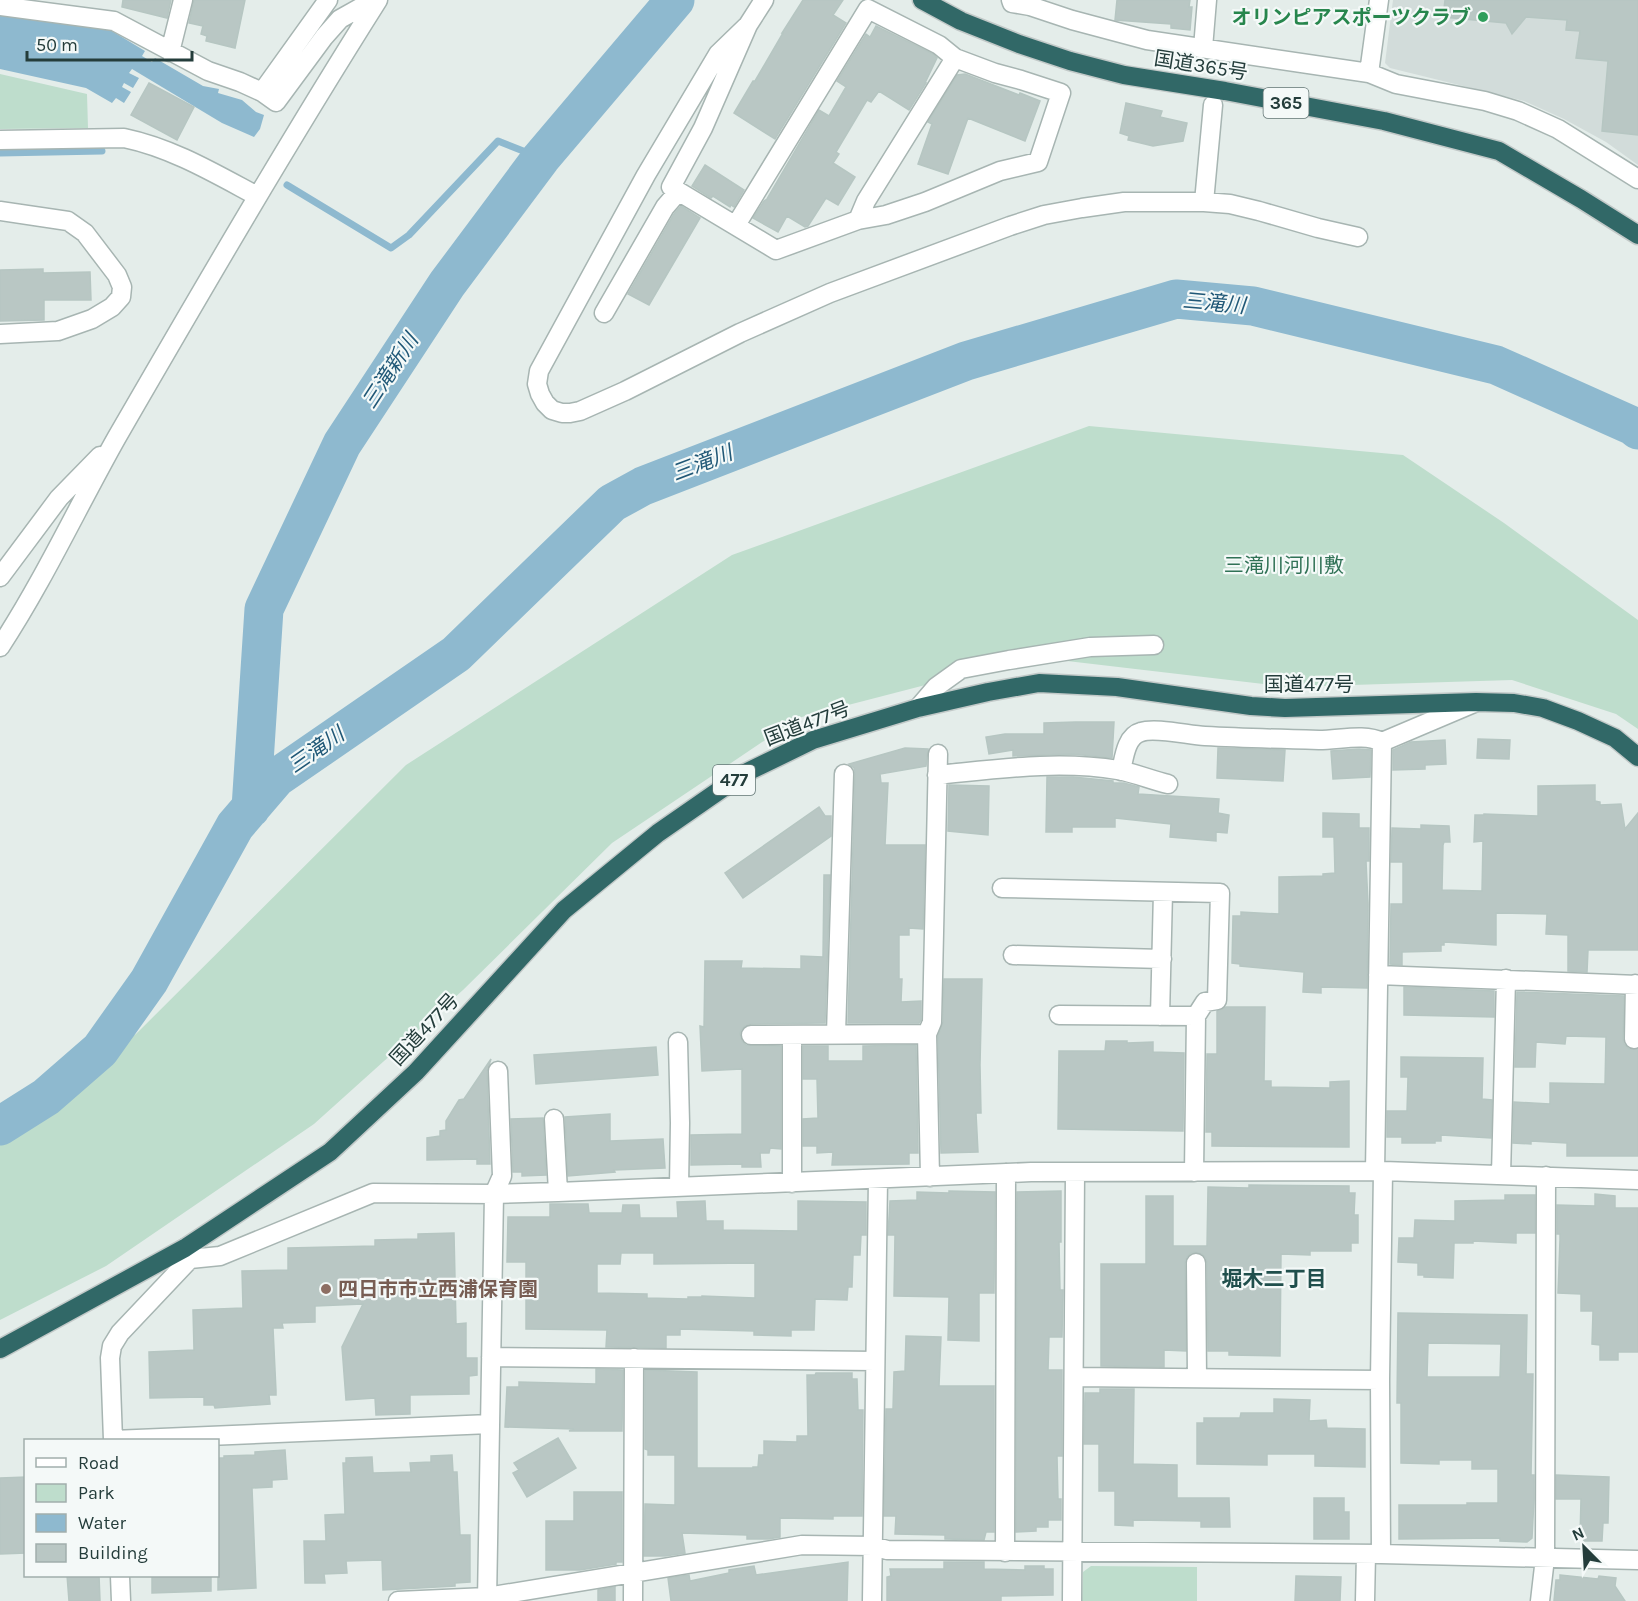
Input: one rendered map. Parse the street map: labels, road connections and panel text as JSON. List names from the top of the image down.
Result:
{
  "streets": {
    "highway": [
      "国道365号",
      "365",
      "国道477号",
      "477"
    ]
  },
  "districts": ["堀木二丁目"],
  "water": ["三滝川", "三滝新川"],
  "parks": ["三滝川河川敷"],
  "places": ["オリンピアスポーツクラブ", "四日市市立西浦保育園"],
  "legend": [
    "Road",
    "Park",
    "Water",
    "Building"
  ],
  "scale_bar": "50 m",
  "north": "top left"
}
